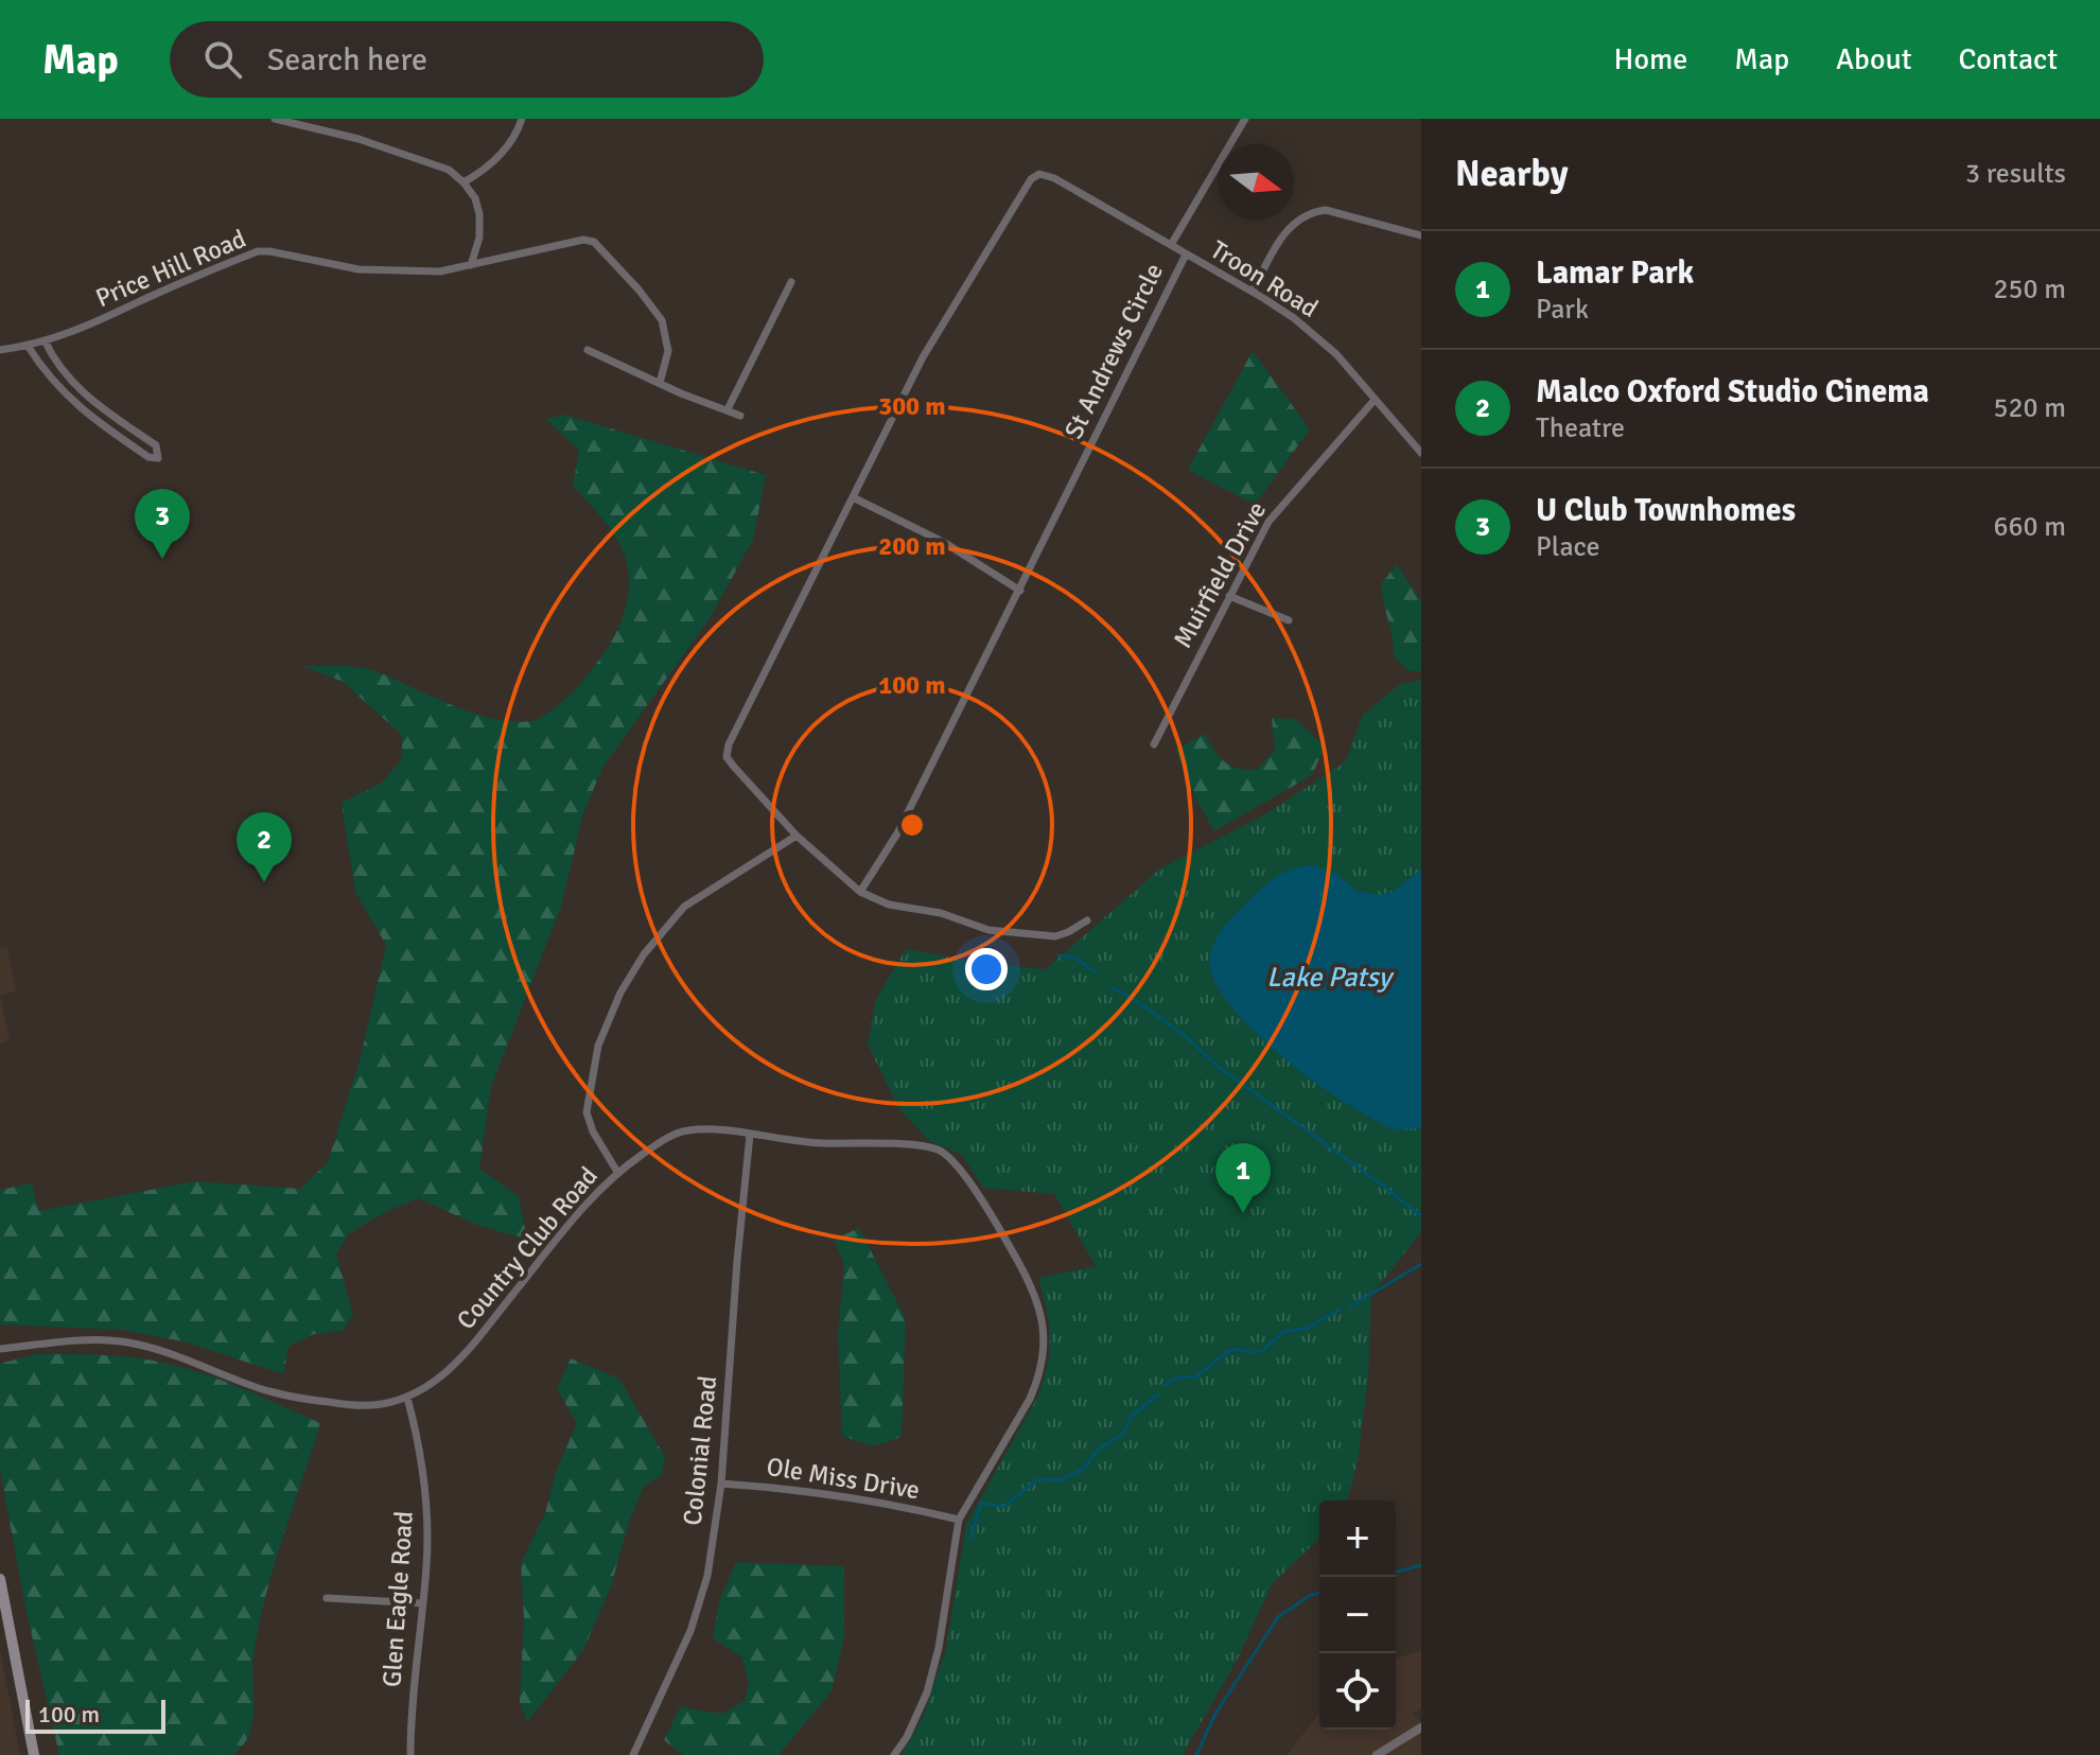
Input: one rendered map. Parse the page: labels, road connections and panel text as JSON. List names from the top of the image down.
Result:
{
  "streets": {
    "street": [
      "Price Hill Road",
      "Troon Road",
      "St Andrews Circle",
      "Muirfield Drive",
      "Country Club Road",
      "Colonial Road",
      "Ole Miss Drive",
      "Glen Eagle Road"
    ]
  },
  "crossings": [
    ["Troon Road", "St Andrews Circle"],
    ["Troon Road", "Muirfield Drive"],
    ["Country Club Road", "Colonial Road"],
    ["Country Club Road", "Ole Miss Drive"],
    ["Country Club Road", "Glen Eagle Road"],
    ["Colonial Road", "Ole Miss Drive"]
  ],
  "water": ["Lake Patsy"],
  "scale_bar": "100 m",
  "north": "right",
  "page": {
    "header": "Map",
    "search": "Search here",
    "nav": [
      "Home",
      "Map",
      "About",
      "Contact"
    ],
    "heading": ["Nearby", "3 results"],
    "list": [
      {
        "mark": "1",
        "name": "Lamar Park",
        "note": "Park",
        "value": "250 m"
      },
      {
        "mark": "2",
        "name": "Malco Oxford Studio Cinema",
        "note": "Theatre",
        "value": "520 m"
      },
      {
        "mark": "3",
        "name": "U Club Townhomes",
        "note": "Place",
        "value": "660 m"
      }
    ],
    "pins": ["3", "2", "1"],
    "map_buttons": ["+", "−"],
    "scale": "100 m"
  },
  "rings": ["300 m", "200 m", "100 m"]
}
